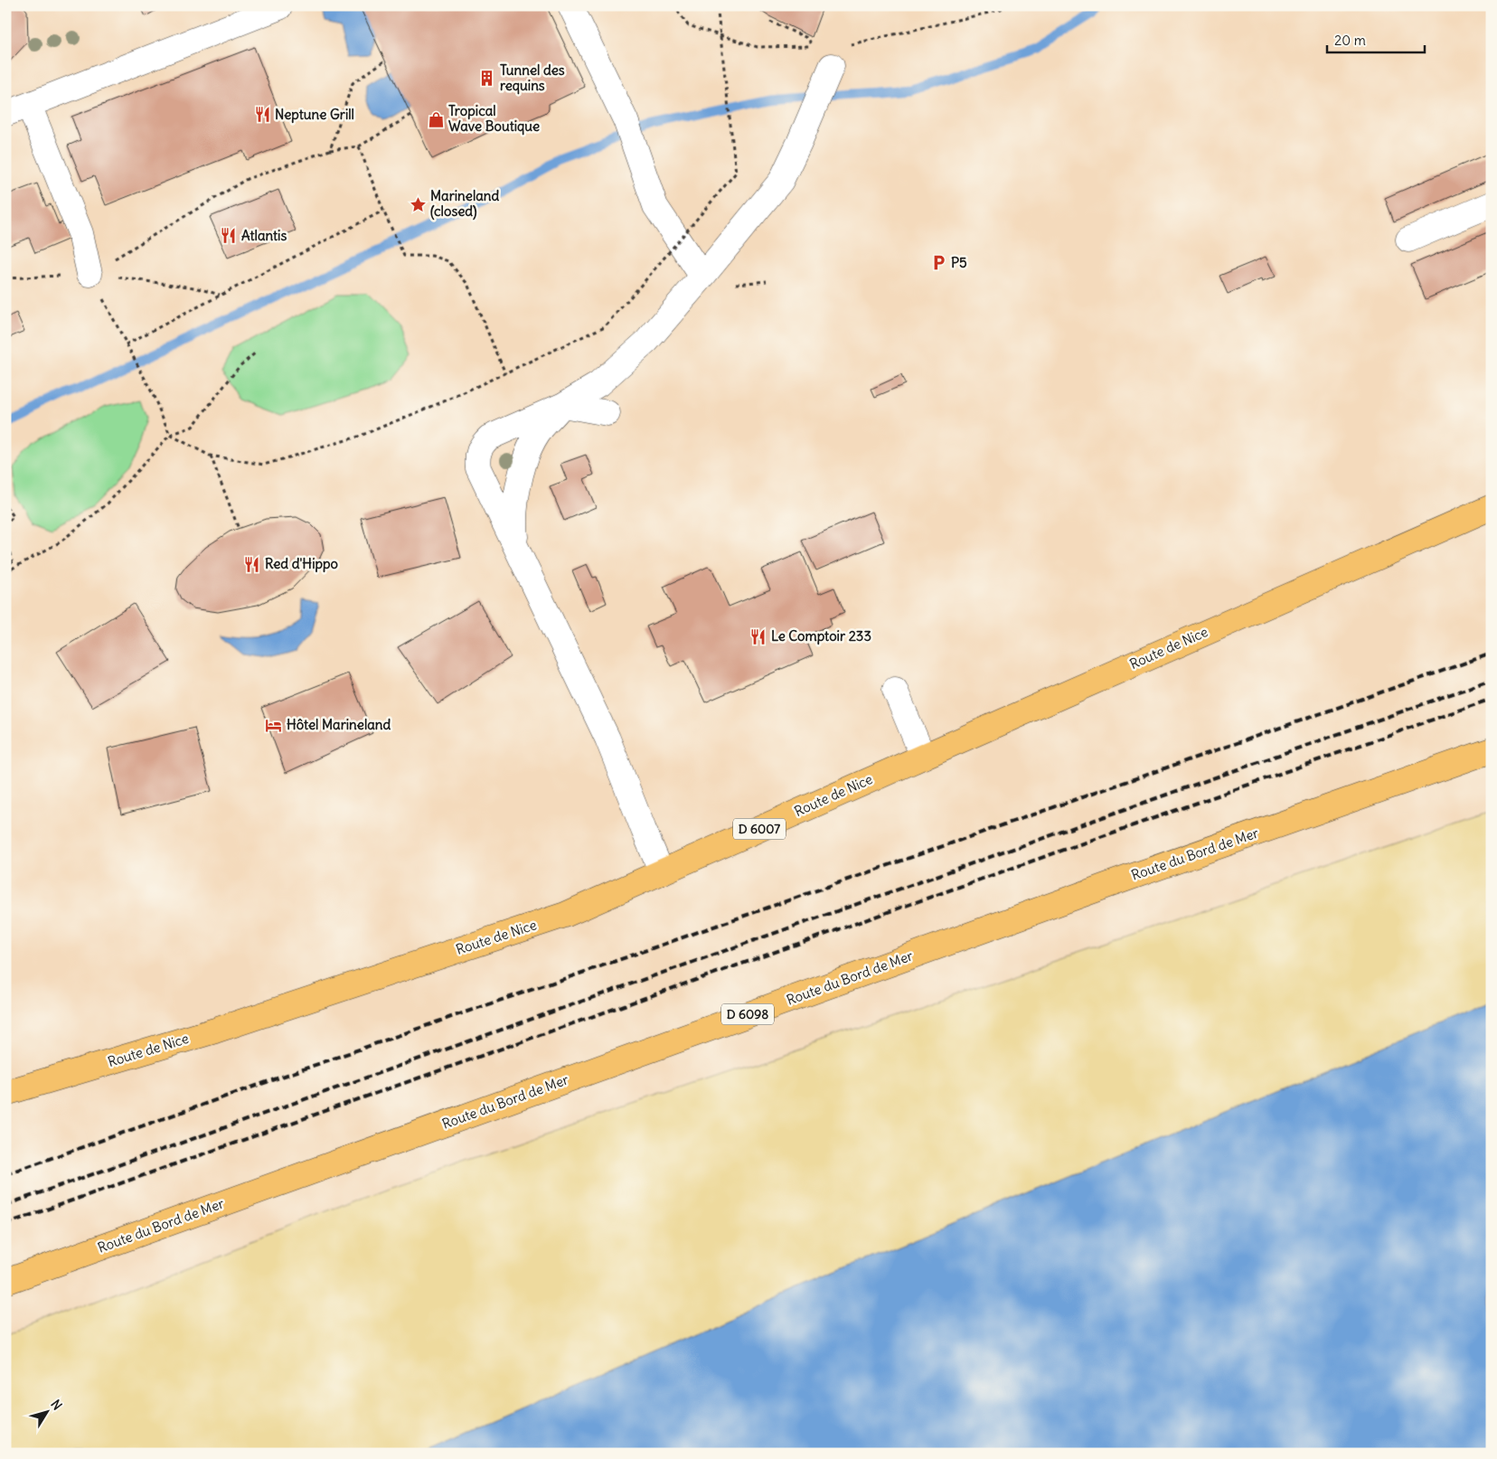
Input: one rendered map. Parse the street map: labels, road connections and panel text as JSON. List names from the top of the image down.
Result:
{
  "streets": {
    "main road": [
      "Route de Nice",
      "D 6007",
      "Route du Bord de Mer",
      "D 6098"
    ]
  },
  "places": {
    "building": ["Tunnel des requins"],
    "restaurant": [
      "Neptune Grill",
      "Atlantis",
      "Red d'Hippo",
      "Le Comptoir 233"
    ],
    "shop": ["Tropical Wave Boutique"],
    "place": ["Marineland (closed)"],
    "parking": ["P5"],
    "hotel": ["Hôtel Marineland"]
  },
  "scale_bar": "20 m",
  "north": "top right"
}
